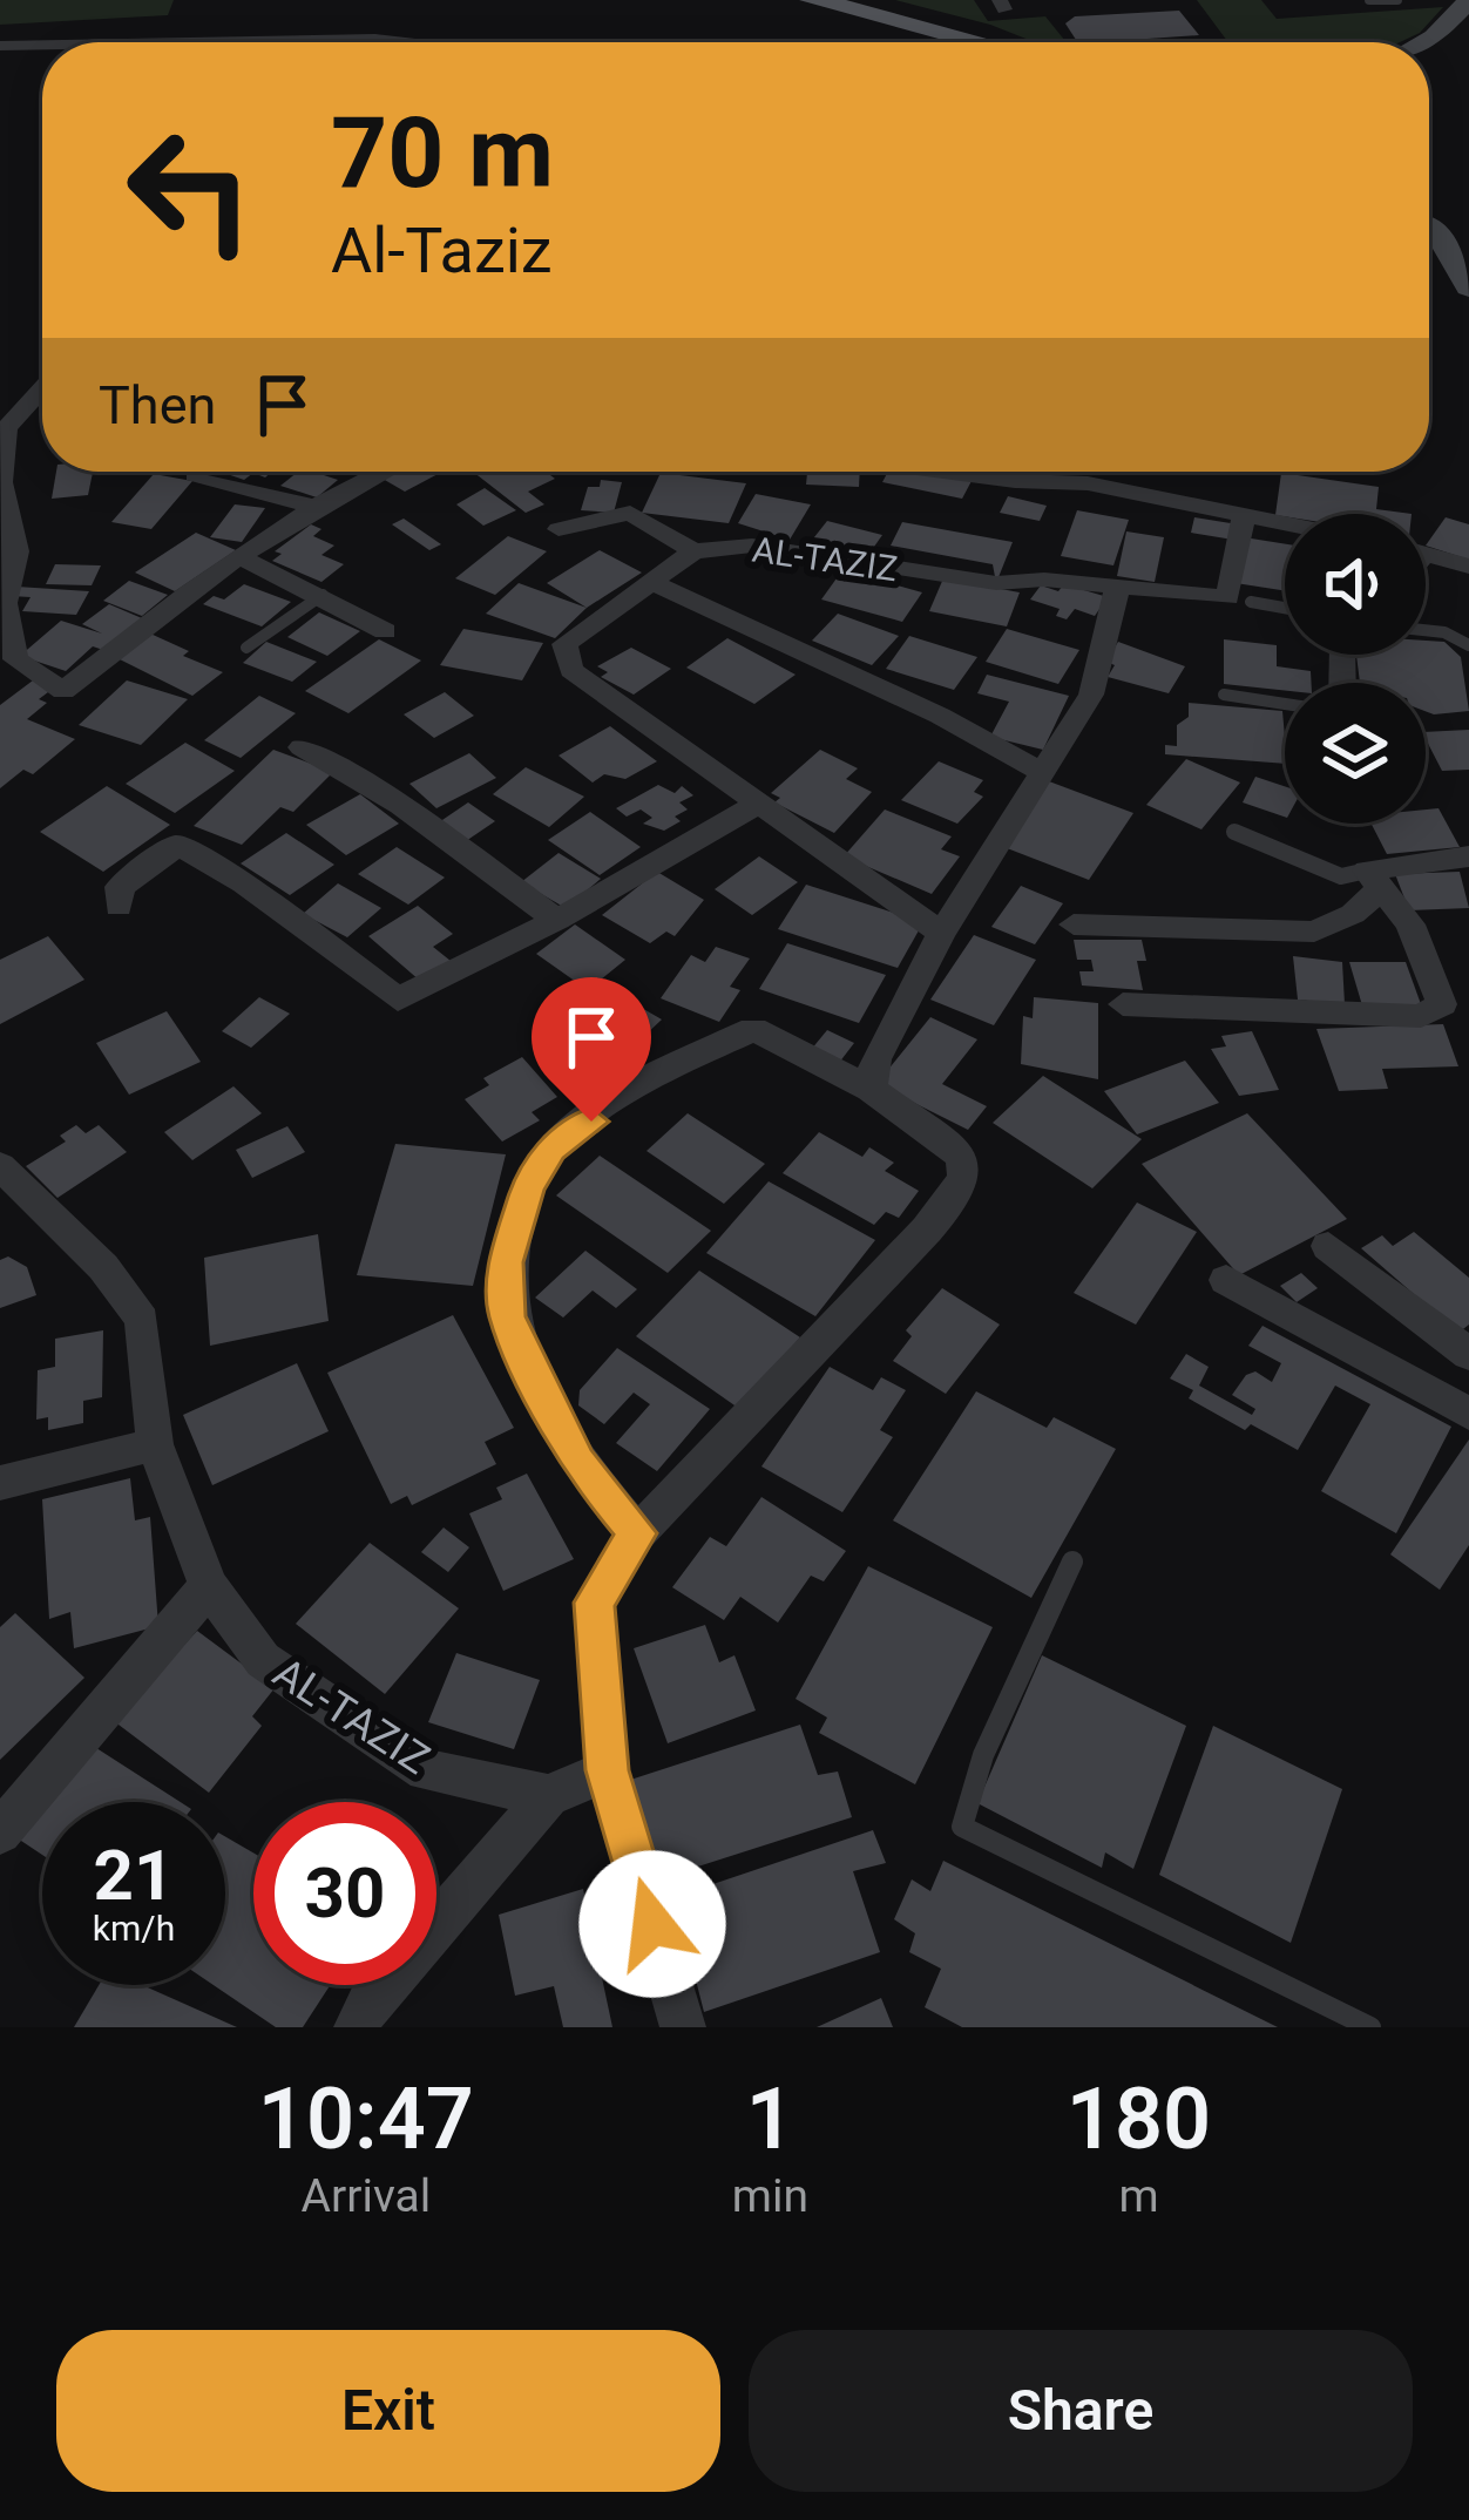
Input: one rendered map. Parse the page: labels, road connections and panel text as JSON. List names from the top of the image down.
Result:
{
  "streets": {
    "street": ["AL-TAZIZ"]
  },
  "page": {
    "turn": ["70 m", "Al-Taziz"],
    "then": "Then",
    "speed": "21 km/h",
    "limit": "30",
    "eta": [
      "10:47",
      "Arrival",
      "1",
      "min",
      "180",
      "m"
    ],
    "buttons": ["Exit", "Share"]
  }
}
